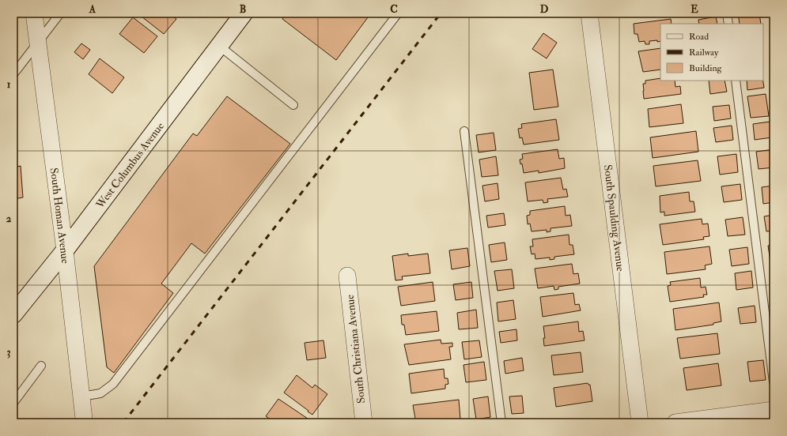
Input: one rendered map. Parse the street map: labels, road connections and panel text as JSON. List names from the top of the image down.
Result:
{
  "streets": {
    "main road": ["West Columbus Avenue"],
    "street": ["South Homan Avenue", "South Spaulding Avenue", "South Christiana Avenue"]
  },
  "crossings": [
    ["West Columbus Avenue", "South Homan Avenue"]
  ],
  "legend": ["Road", "Railway", "Building"],
  "grid": {
    "columns": [
      "A",
      "B",
      "C",
      "D",
      "E"
    ],
    "rows": ["1", "2", "3"]
  }
}
